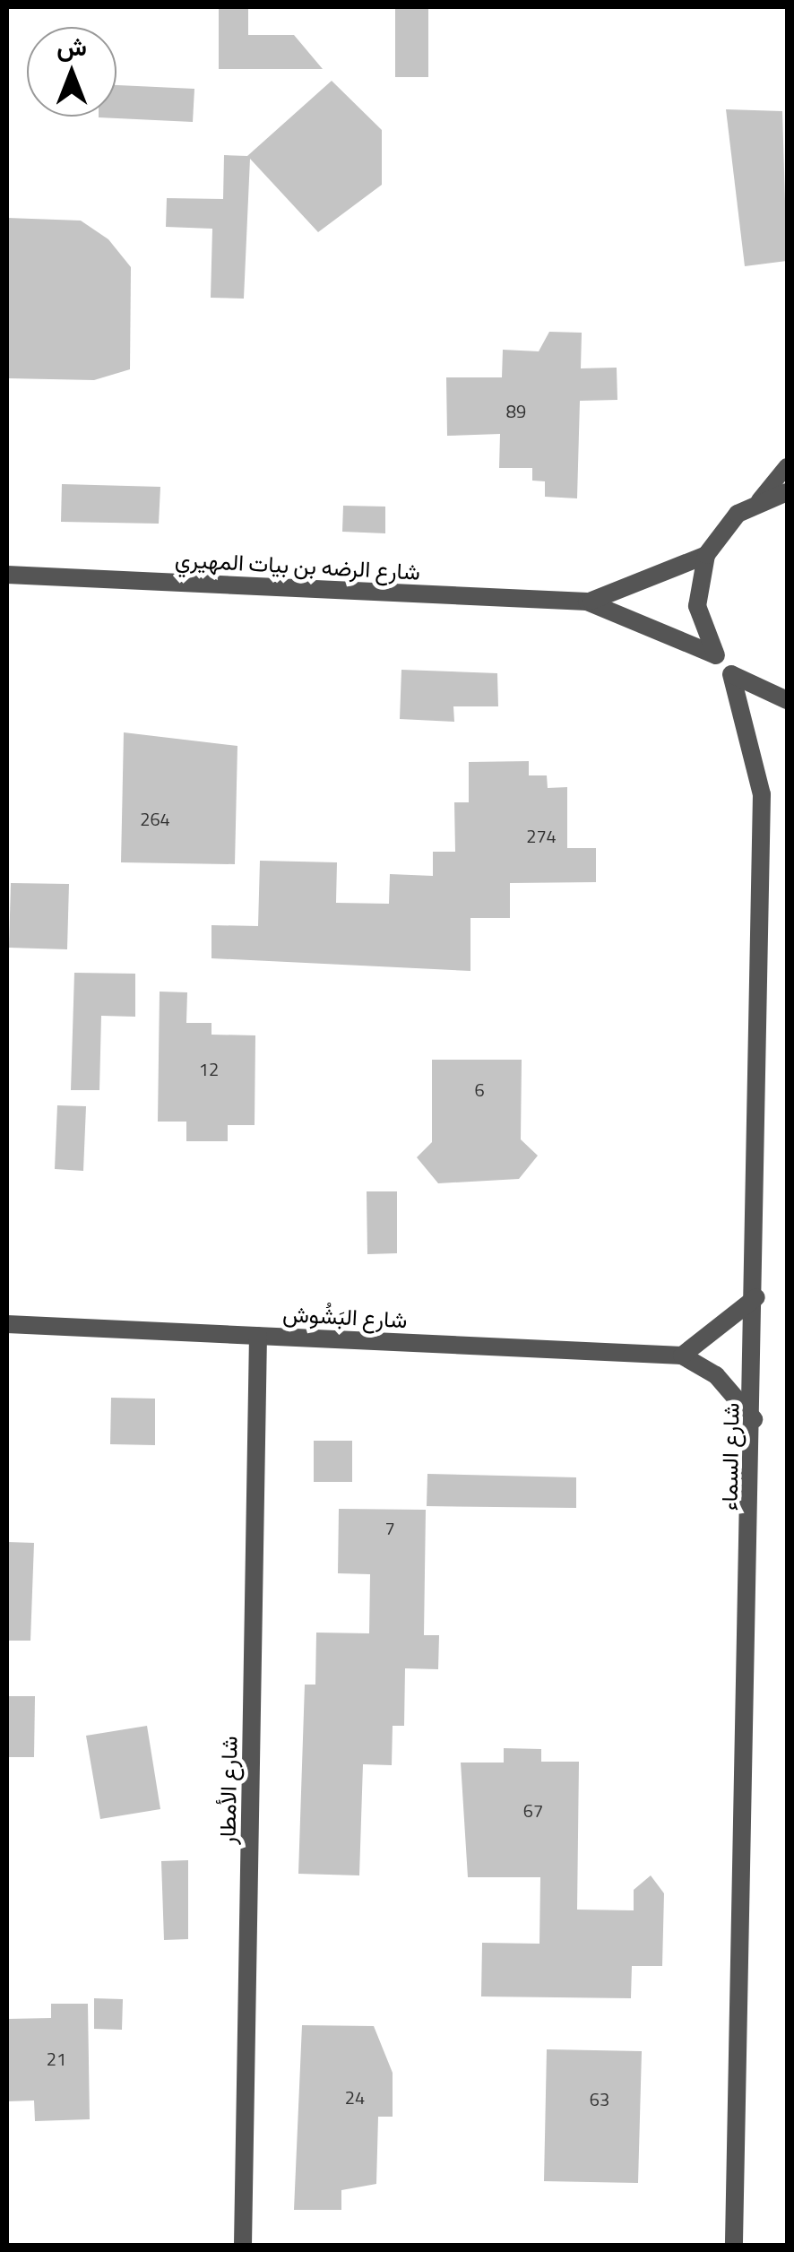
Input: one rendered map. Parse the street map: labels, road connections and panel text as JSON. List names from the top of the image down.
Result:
{
  "streets": {
    "street": [
      "شارع الرضه بن بيات المهيري",
      "شارع البَشُوش",
      "شارع السماء",
      "شارع الأمطار"
    ]
  },
  "crossings": [
    ["شارع البَشُوش", "شارع السماء"],
    ["شارع البَشُوش", "شارع الأمطار"]
  ],
  "house_numbers": [
    "89",
    "264",
    "274",
    "12",
    "6",
    "7",
    "67",
    "21",
    "24",
    "63"
  ],
  "north": "top"
}
